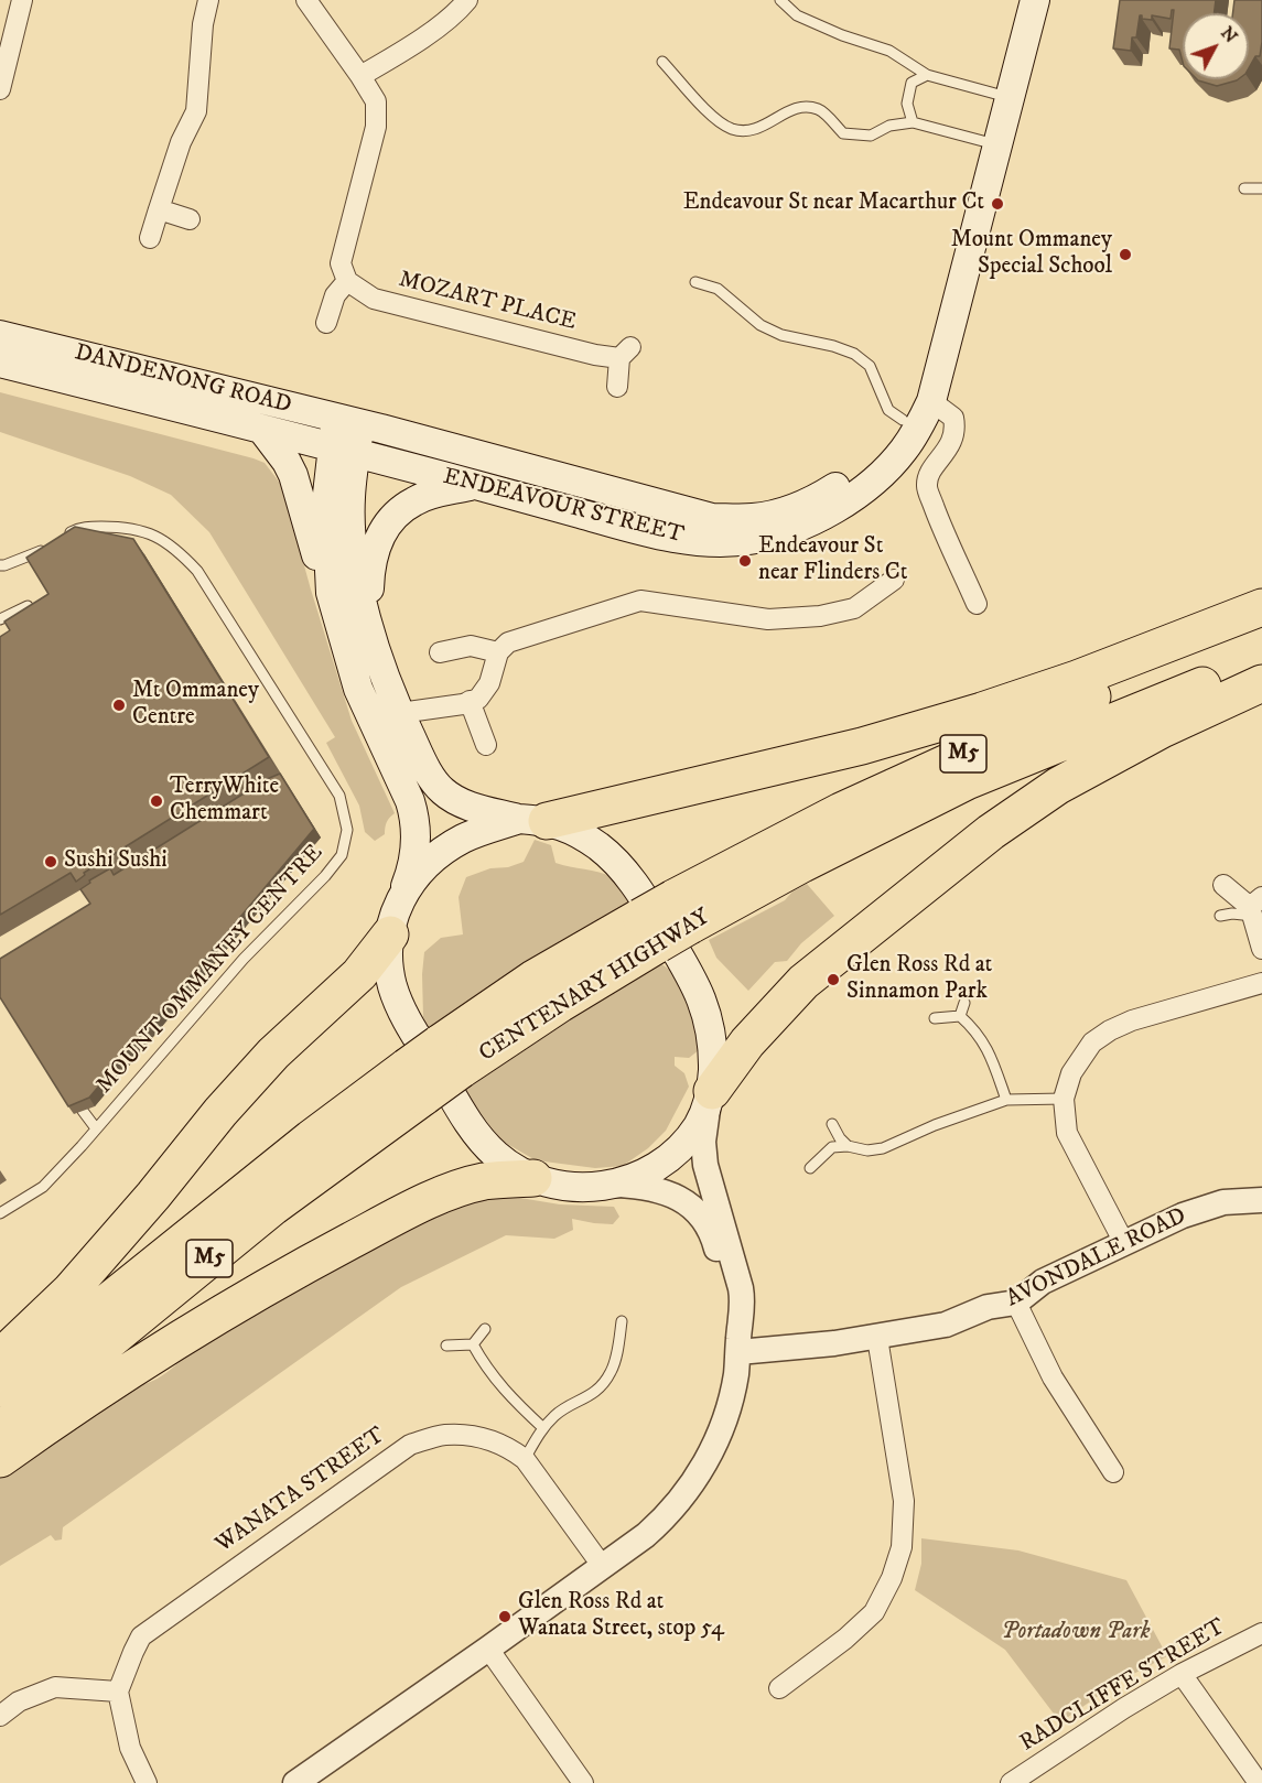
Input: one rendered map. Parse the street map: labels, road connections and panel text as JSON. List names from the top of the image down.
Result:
{
  "streets": {
    "highway": ["M5", "CENTENARY HIGHWAY"],
    "main road": ["DANDENONG ROAD", "ENDEAVOUR STREET"],
    "street": [
      "MOZART PLACE",
      "AVONDALE ROAD",
      "WANATA STREET",
      "RADCLIFFE STREET"
    ],
    "lane": ["MOUNT OMMANEY CENTRE"]
  },
  "crossings": [
    ["DANDENONG ROAD", "ENDEAVOUR STREET"]
  ],
  "parks": ["Portadown Park"],
  "places": [
    "Endeavour St near Macarthur Ct",
    "Mount Ommaney Special School",
    "Endeavour St near Flinders Ct",
    "Mt Ommaney Centre",
    "TerryWhite Chemmart",
    "Sushi Sushi",
    "Glen Ross Rd at Sinnamon Park",
    "Glen Ross Rd at Wanata Street, stop 54"
  ],
  "north": "top right"
}
